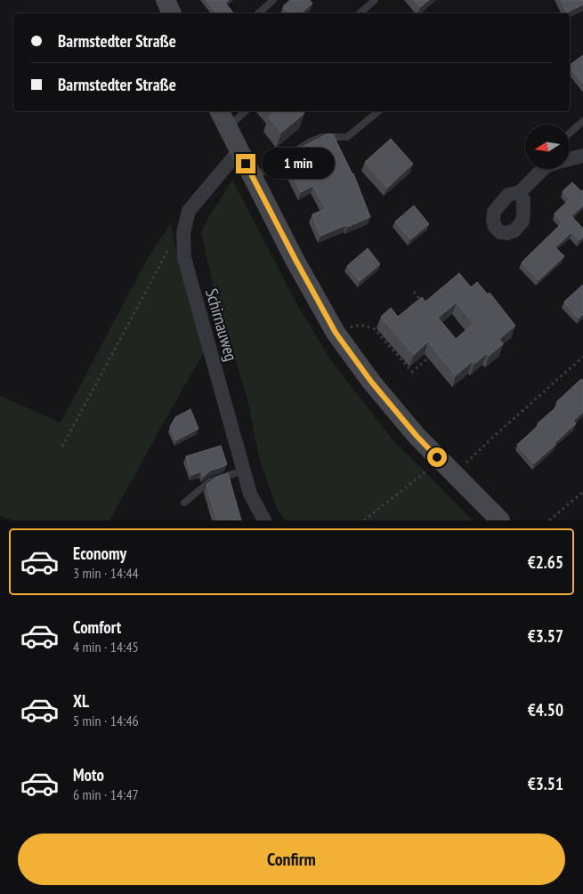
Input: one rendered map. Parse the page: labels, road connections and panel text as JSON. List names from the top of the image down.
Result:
{
  "streets": {
    "street": ["Schirnauweg"]
  },
  "north": "left",
  "page": {
    "banner": ["Barmstedter Straße", "Barmstedter Straße"],
    "bubble": "1 min",
    "list": [
      {
        "name": "Economy",
        "note": "3 min · 14:44",
        "value": "€2.65"
      },
      {
        "name": "Comfort",
        "note": "4 min · 14:45",
        "value": "€3.57"
      },
      {
        "name": "XL",
        "note": "5 min · 14:46",
        "value": "€4.50"
      },
      {
        "name": "Moto",
        "note": "6 min · 14:47",
        "value": "€3.51"
      }
    ],
    "buttons": "Confirm"
  }
}
